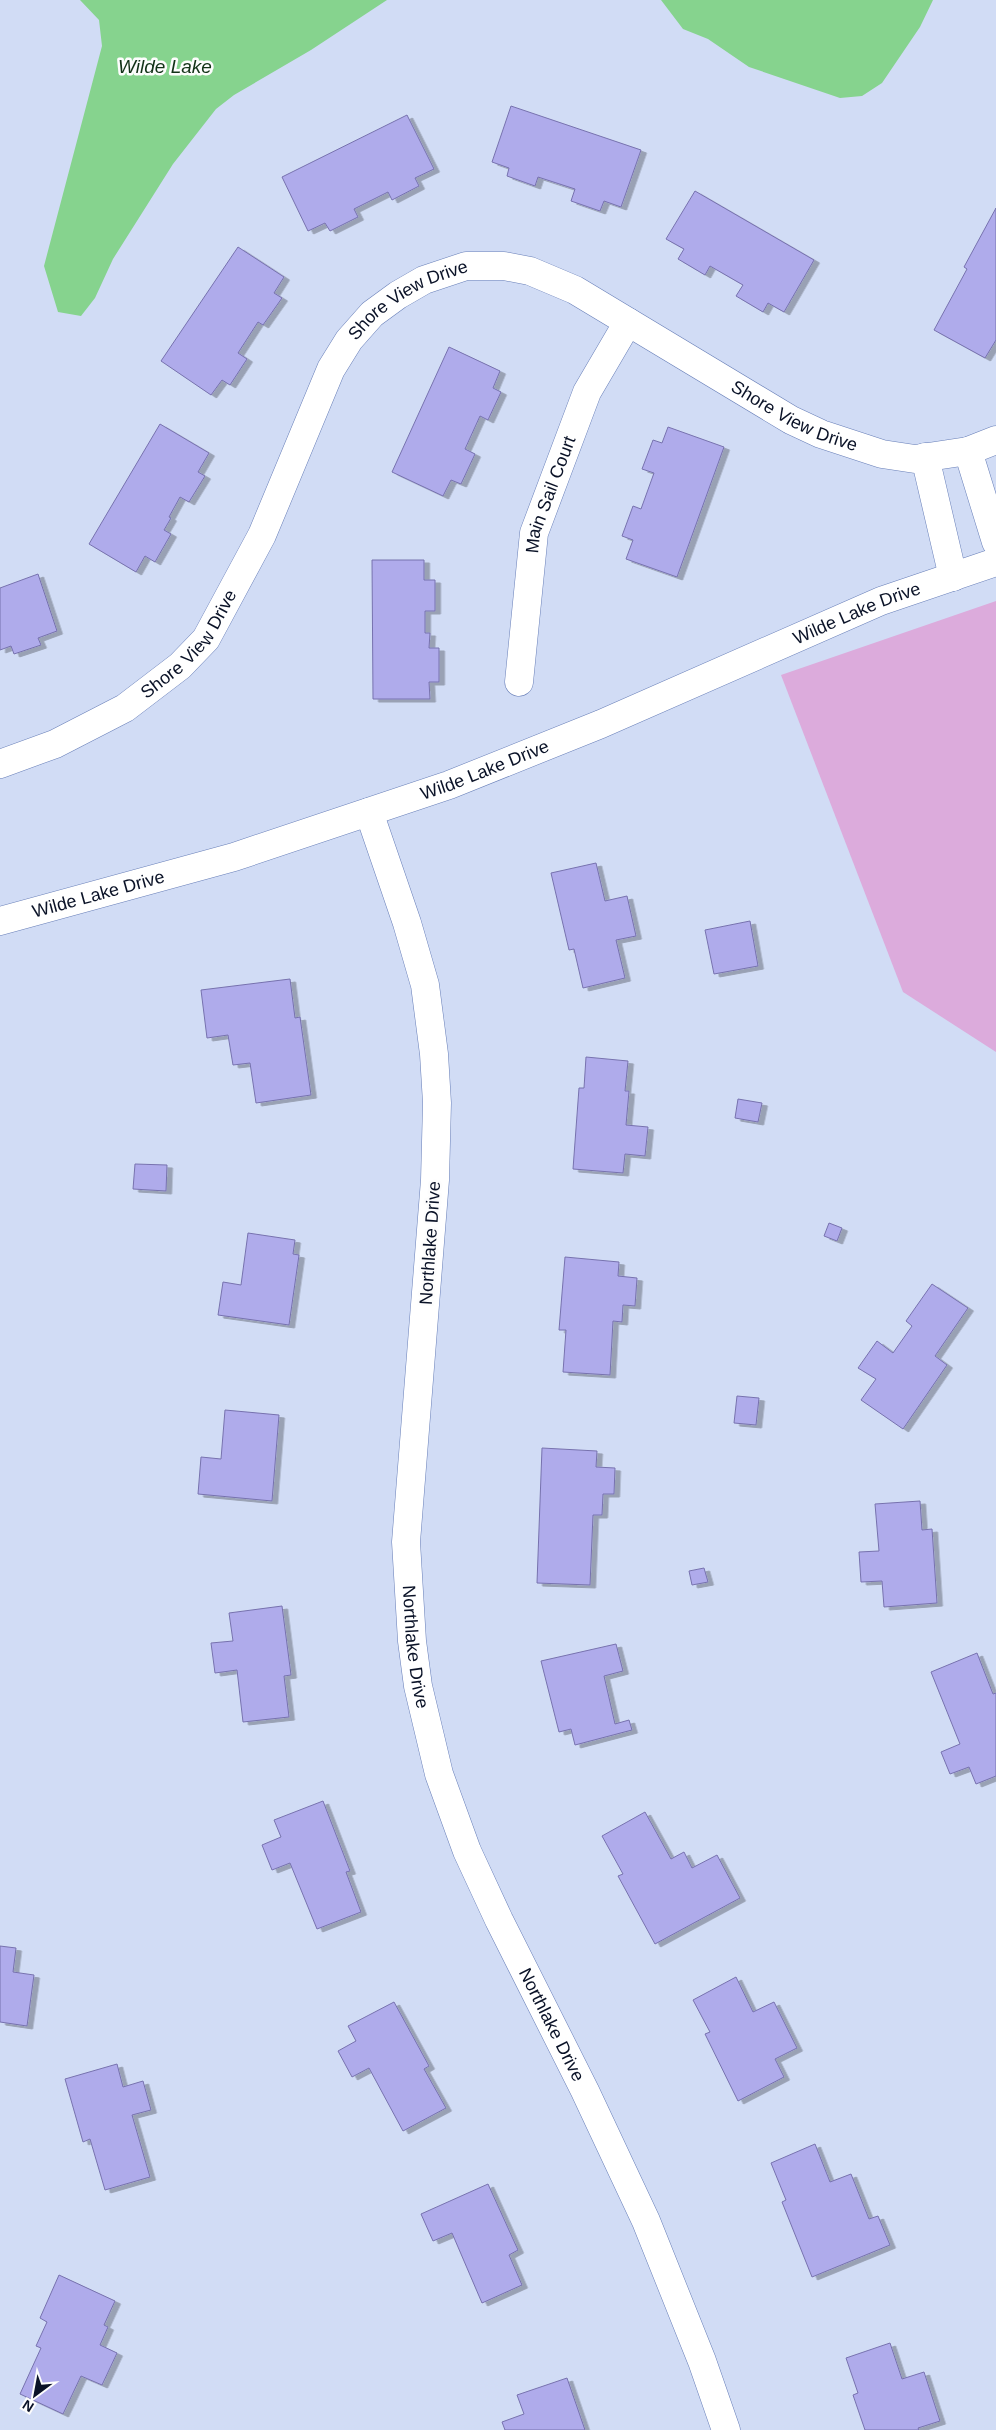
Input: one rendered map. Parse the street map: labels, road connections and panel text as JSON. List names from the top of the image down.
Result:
{
  "streets": {
    "street": [
      "Shore View Drive",
      "Main Sail Court",
      "Wilde Lake Drive",
      "Northlake Drive"
    ]
  },
  "crossings": [
    ["Shore View Drive", "Main Sail Court"],
    ["Wilde Lake Drive", "Northlake Drive"]
  ],
  "water": ["Wilde Lake"],
  "north": "bottom left"
}
